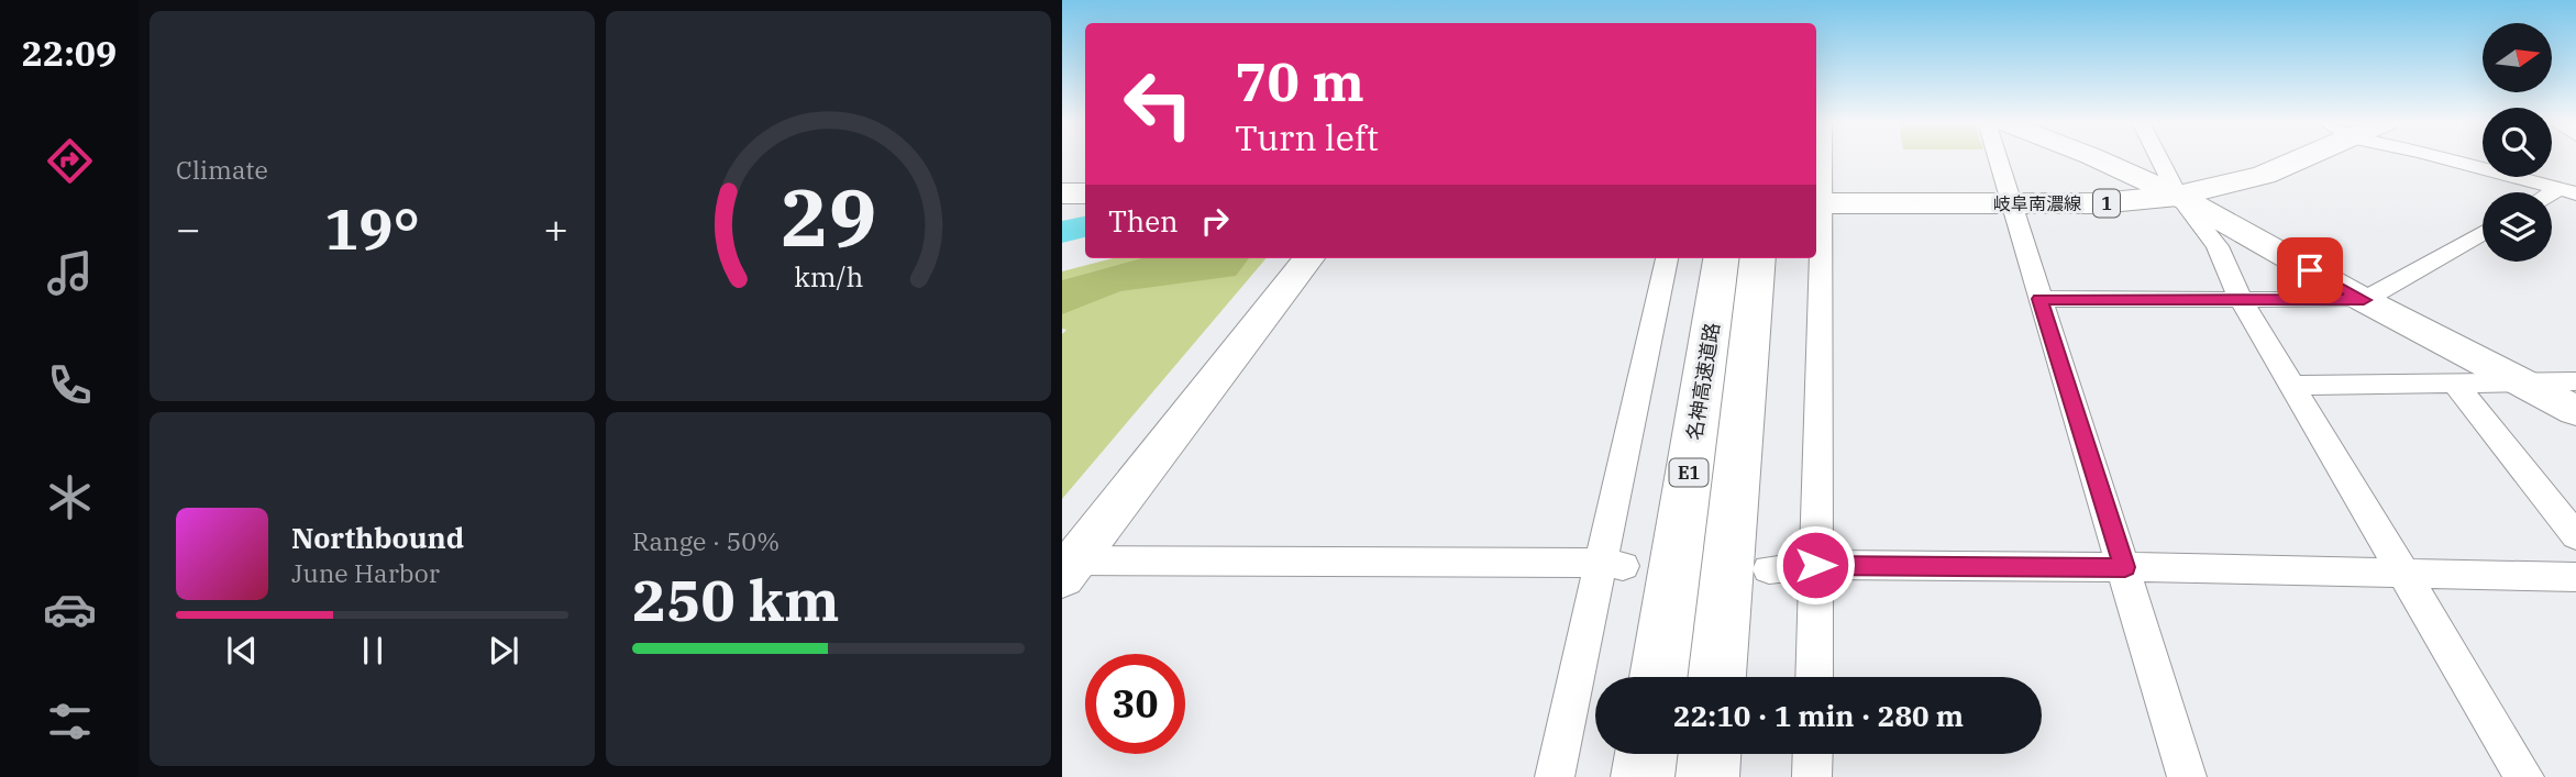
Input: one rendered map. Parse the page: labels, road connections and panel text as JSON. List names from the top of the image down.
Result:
{
  "streets": {
    "main road": [
      "岐阜南濃線",
      "1",
      "名神高速道路",
      "E1"
    ]
  },
  "north": "right",
  "page": {
    "tabs": "22:09",
    "tile": [
      "Climate",
      ["Range · 50%", "250 km"]
    ],
    "turn": ["70 m", "Turn left"],
    "then": "Then",
    "heat": ["−", "19°", "+"],
    "song": ["Northbound", "June Harbor"],
    "limit": "30",
    "trip": "22:10 · 1 min · 280 m",
    "gauge": ["29", "km/h"]
  }
}
